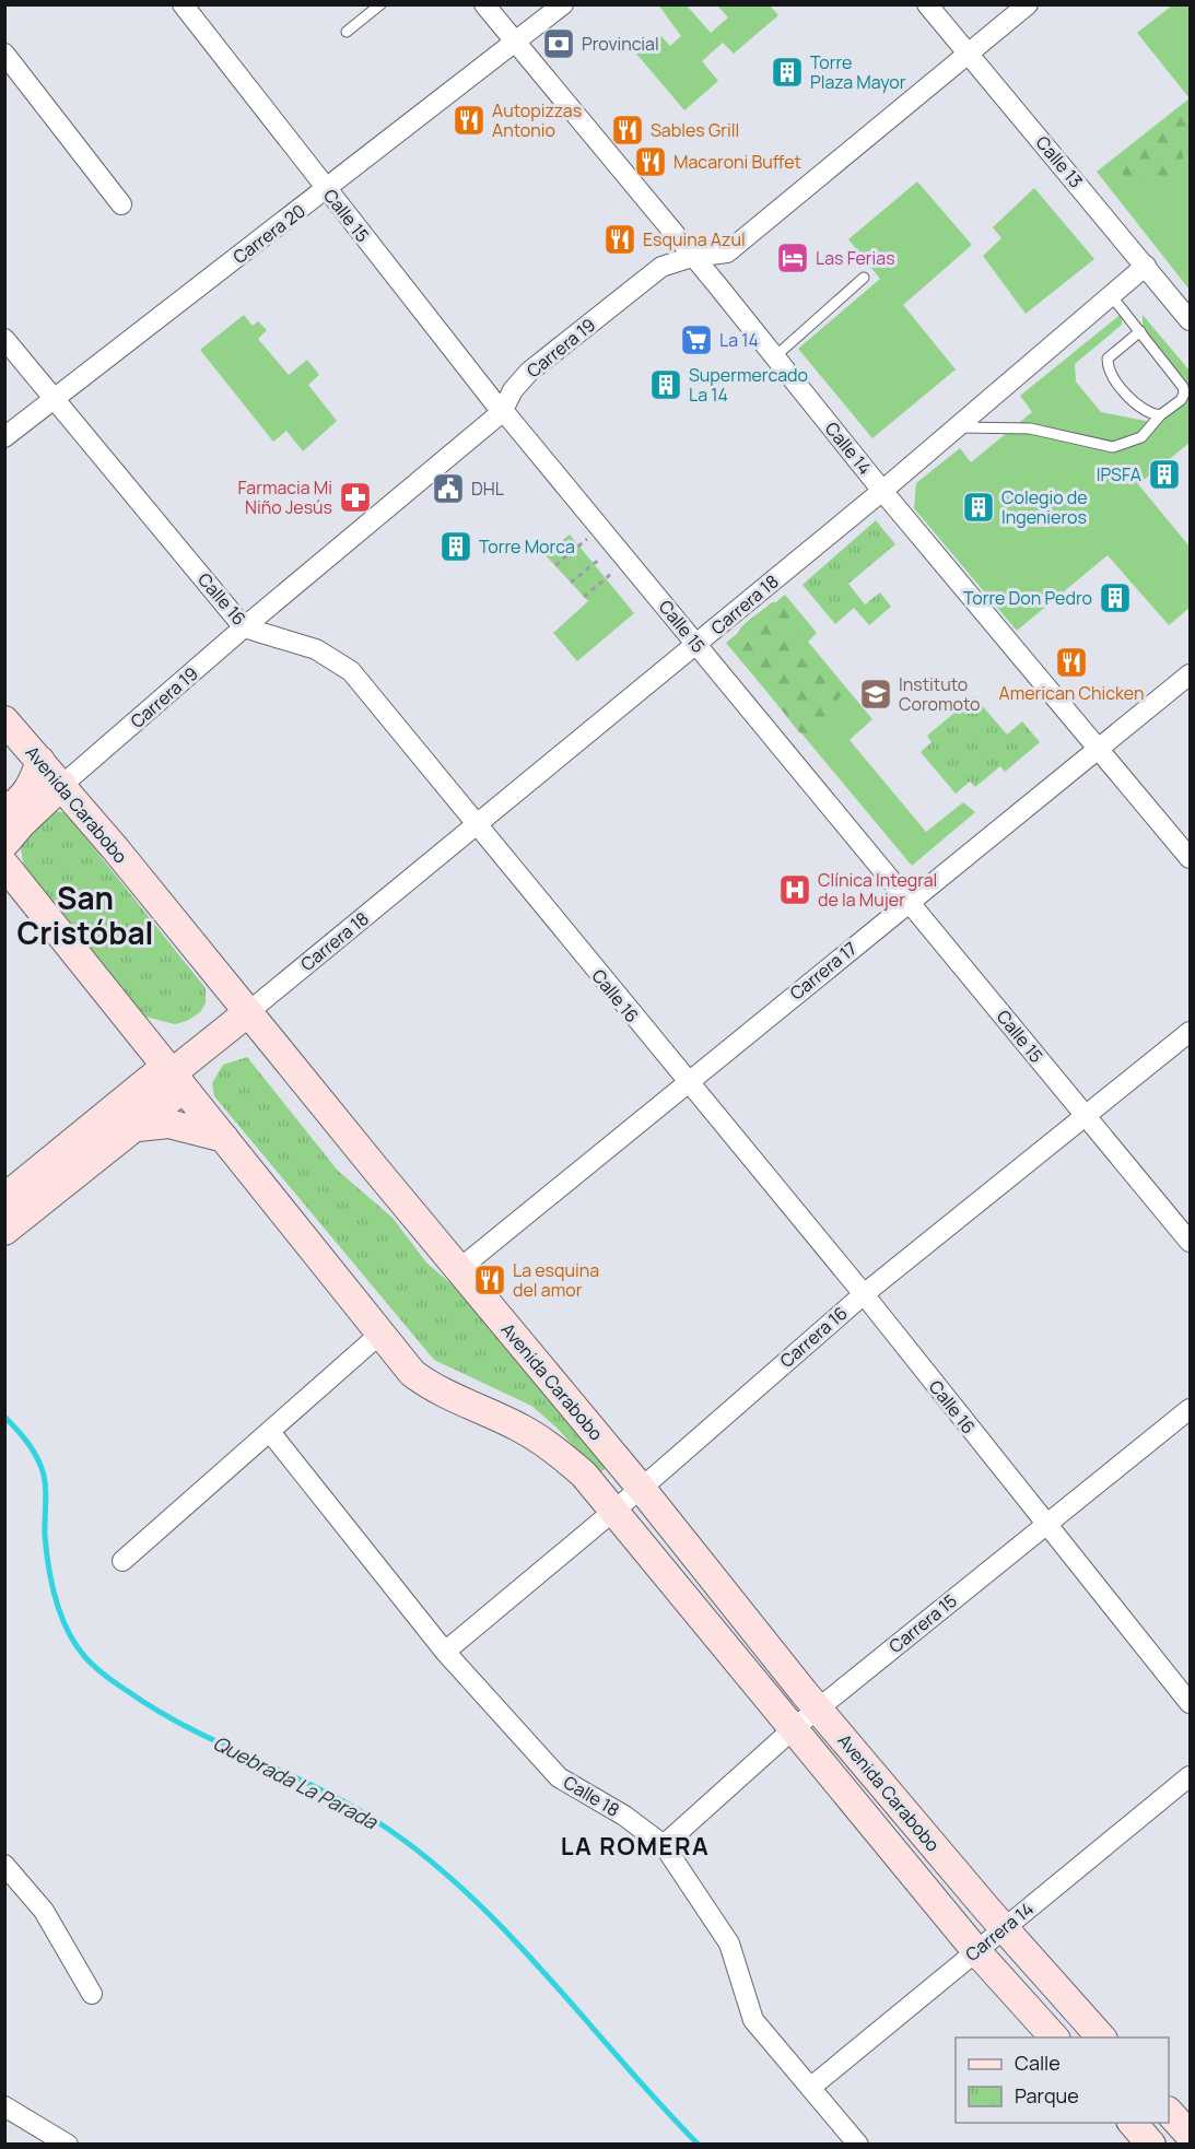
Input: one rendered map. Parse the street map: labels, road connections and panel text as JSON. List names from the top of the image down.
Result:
{
  "streets": {
    "main road": ["Avenida Carabobo"],
    "street": [
      "Calle 13",
      "Calle 15",
      "Carrera 20",
      "Carrera 19",
      "Calle 14",
      "Calle 16",
      "Carrera 18",
      "Carrera 17",
      "Carrera 16",
      "Carrera 15",
      "Calle 18",
      "Carrera 14"
    ]
  },
  "crossings": [
    ["Calle 13", "Carrera 19"],
    ["Calle 13", "Carrera 18"],
    ["Calle 15", "Carrera 20"],
    ["Calle 15", "Carrera 19"],
    ["Calle 15", "Carrera 18"],
    ["Calle 15", "Carrera 17"],
    ["Calle 15", "Carrera 16"],
    ["Carrera 20", "Calle 14"],
    ["Carrera 20", "Calle 16"],
    ["Carrera 19", "Calle 14"],
    ["Carrera 19", "Calle 16"],
    ["Carrera 19", "Avenida Carabobo"],
    ["Calle 14", "Carrera 18"],
    ["Calle 14", "Carrera 17"],
    ["Calle 16", "Carrera 18"],
    ["Calle 16", "Carrera 17"],
    ["Calle 16", "Carrera 16"],
    ["Calle 16", "Carrera 15"],
    ["Carrera 18", "Avenida Carabobo"],
    ["Avenida Carabobo", "Carrera 17"],
    ["Avenida Carabobo", "Carrera 16"],
    ["Avenida Carabobo", "Carrera 15"],
    ["Avenida Carabobo", "Carrera 14"],
    ["Carrera 16", "Calle 18"],
    ["Carrera 15", "Calle 18"],
    ["Calle 18", "Carrera 14"]
  ],
  "districts": ["San Cristóbal", "LA ROMERA"],
  "water": ["Quebrada La Parada"],
  "places": {
    "bank": ["Provincial"],
    "building": [
      "Torre Plaza Mayor",
      "Supermercado La 14",
      "IPSFA",
      "Colegio de Ingenieros",
      "Torre Morca",
      "Torre Don Pedro"
    ],
    "restaurant": [
      "Autopizzas Antonio",
      "Sables Grill",
      "Macaroni Buffet",
      "Esquina Azul",
      "American Chicken",
      "La esquina del amor"
    ],
    "hotel": ["Las Ferias"],
    "supermarket": ["La 14"],
    "public building": ["DHL"],
    "pharmacy": ["Farmacia Mi Niño Jesús"],
    "school or university": ["Instituto Coromoto"],
    "hospital": ["Clínica Integral de la Mujer"]
  },
  "legend": ["Calle", "Parque"]
}
